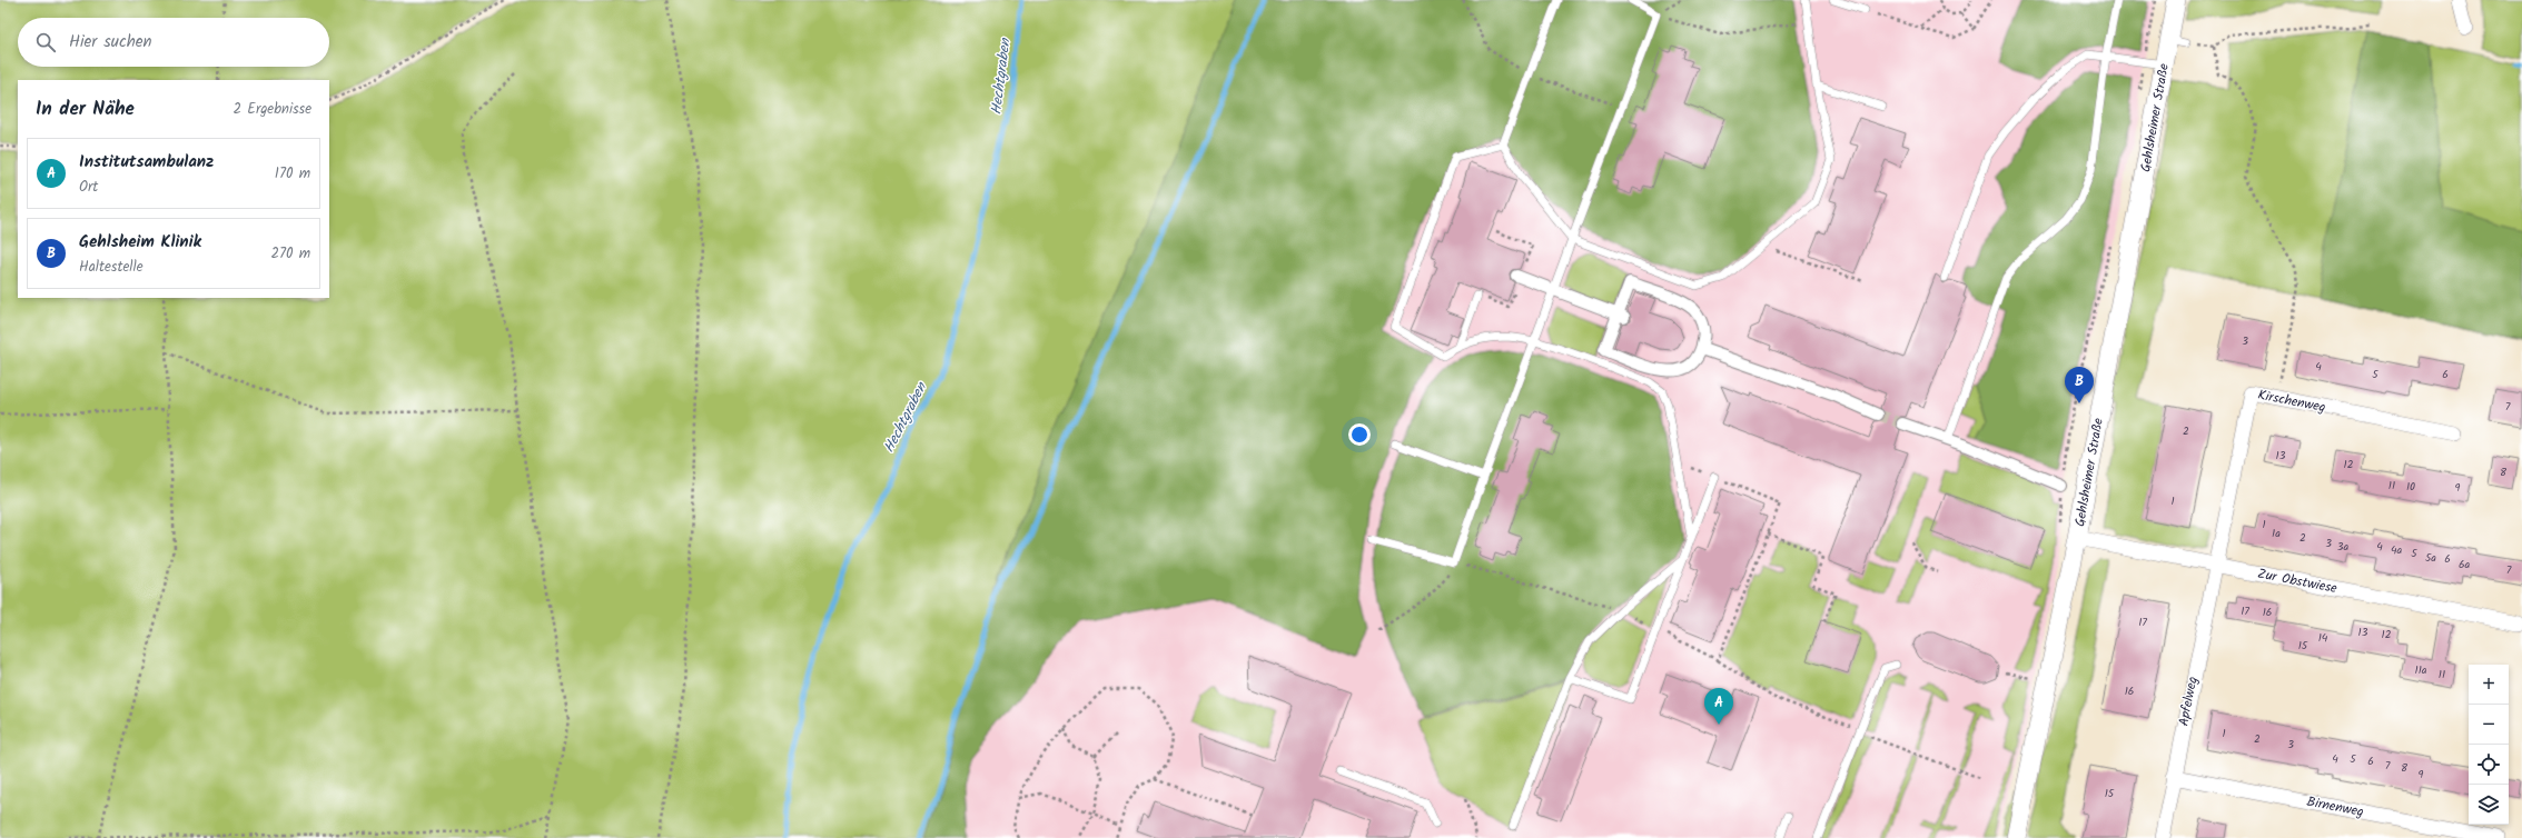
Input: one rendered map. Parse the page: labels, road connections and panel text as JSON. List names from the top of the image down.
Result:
{
  "streets": {
    "street": [
      "Gehlsheimer Straße",
      "Kirschenweg",
      "Zur Obstwiese",
      "Apfelweg",
      "Birnenweg"
    ]
  },
  "crossings": [
    ["Gehlsheimer Straße", "Zur Obstwiese"],
    ["Kirschenweg", "Zur Obstwiese"],
    ["Kirschenweg", "Apfelweg"],
    ["Zur Obstwiese", "Apfelweg"],
    ["Apfelweg", "Birnenweg"]
  ],
  "water": ["Hechtgraben"],
  "house_numbers": [
    "3",
    "4",
    "5",
    "6",
    "7",
    "2",
    "13",
    "12",
    "8",
    "11",
    "10",
    "9",
    "1",
    "1",
    "1a",
    "2",
    "3",
    "3a",
    "4",
    "4a",
    "5",
    "5a",
    "6",
    "6a",
    "7",
    "17",
    "16",
    "17",
    "13",
    "12",
    "14",
    "15",
    "11a",
    "11",
    "16",
    "1",
    "2",
    "3",
    "4",
    "5",
    "6",
    "7",
    "8",
    "9",
    "15"
  ],
  "page": {
    "search": "Hier suchen",
    "heading": ["In der Nähe", "2 Ergebnisse"],
    "list": [
      {
        "mark": "A",
        "name": "Institutsambulanz",
        "note": "Ort",
        "value": "170 m"
      },
      {
        "mark": "B",
        "name": "Gehlsheim Klinik",
        "note": "Haltestelle",
        "value": "270 m"
      }
    ],
    "pins": ["B", "A"],
    "map_buttons": ["+", "−"]
  }
}
